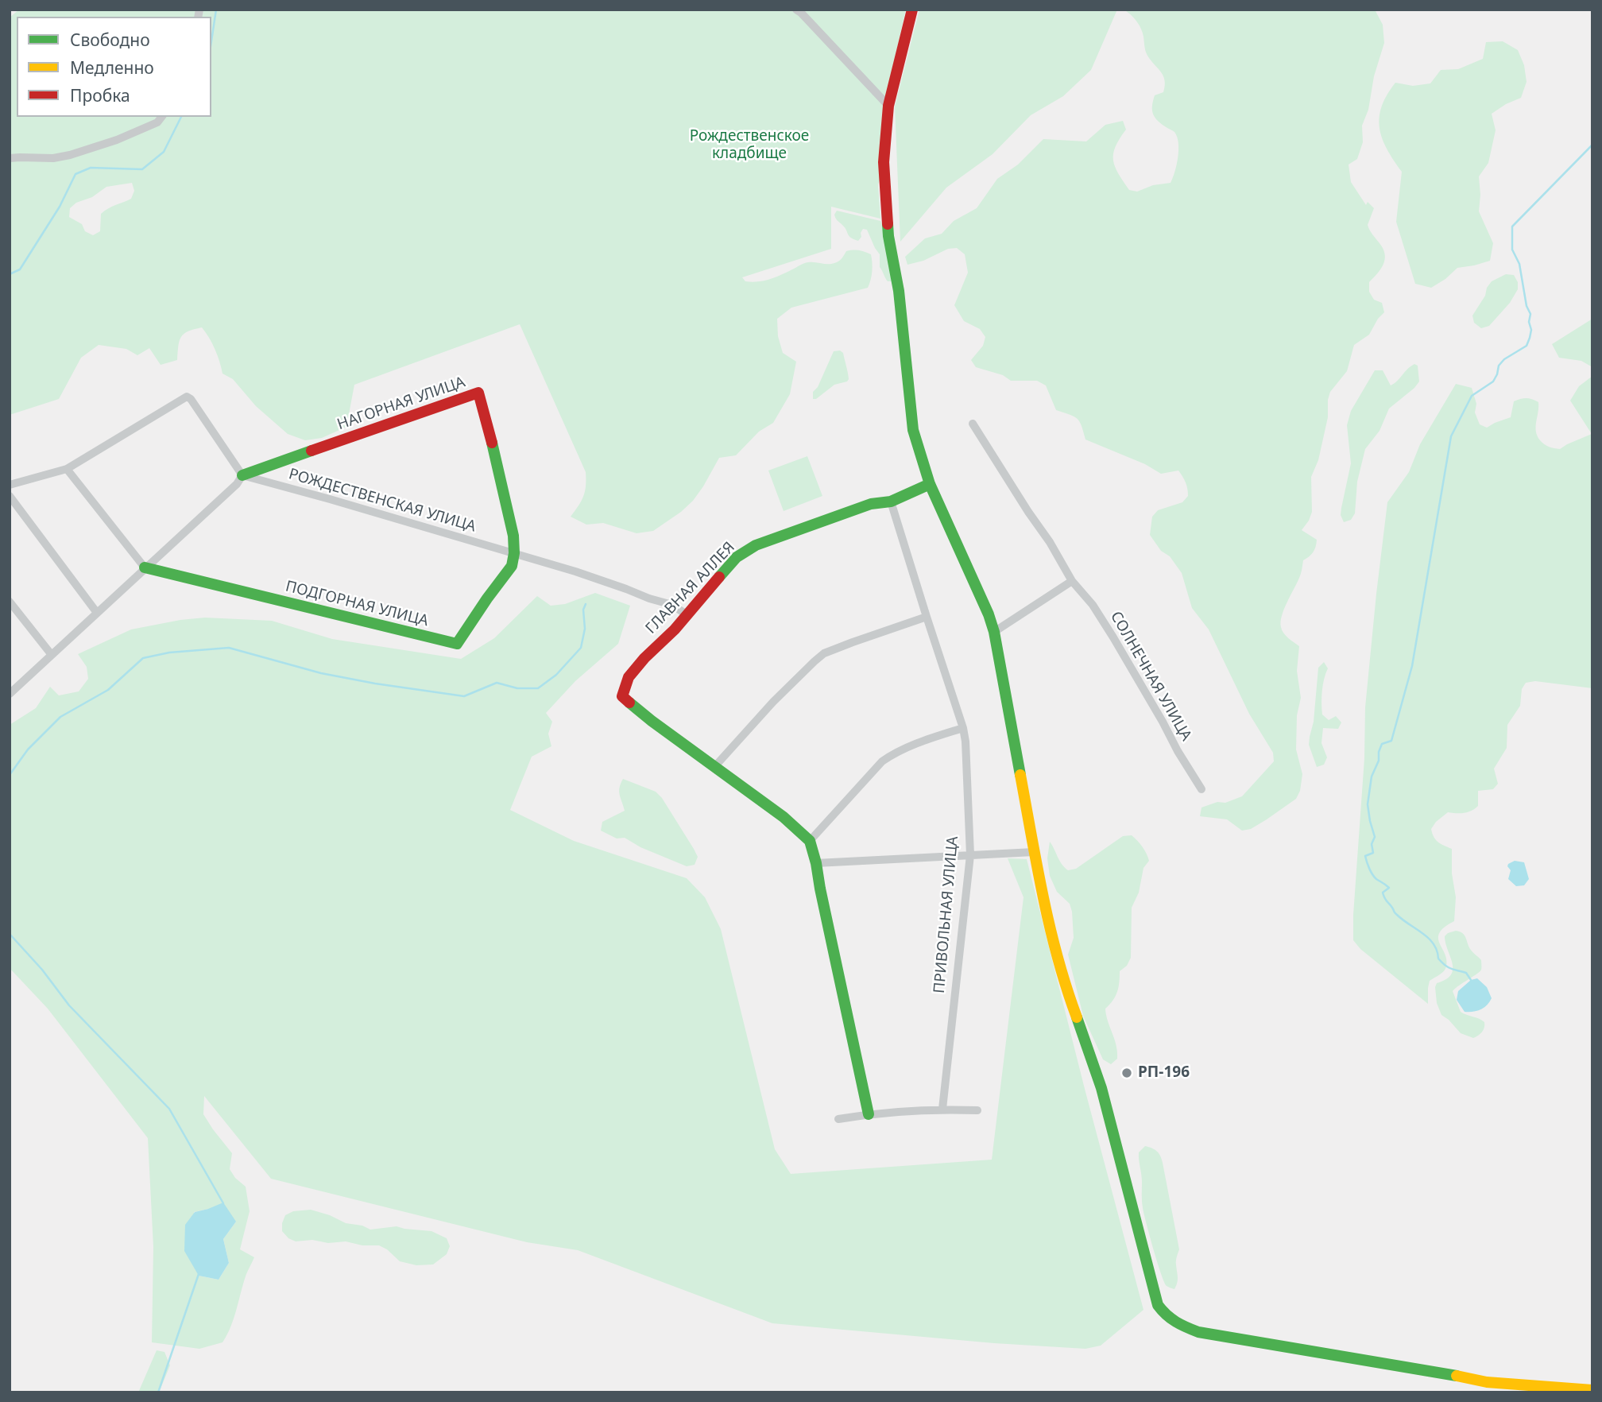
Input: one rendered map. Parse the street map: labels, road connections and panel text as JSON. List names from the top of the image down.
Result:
{
  "streets": {
    "street": [
      "НАГОРНАЯ УЛИЦА",
      "РОЖДЕСТВЕНСКАЯ УЛИЦА",
      "ГЛАВНАЯ АЛЛЕЯ",
      "ПОДГОРНАЯ УЛИЦА",
      "СОЛНЕЧНАЯ УЛИЦА",
      "ПРИВОЛЬНАЯ УЛИЦА"
    ]
  },
  "crossings": [
    ["НАГОРНАЯ УЛИЦА", "РОЖДЕСТВЕНСКАЯ УЛИЦА"],
    ["НАГОРНАЯ УЛИЦА", "ПОДГОРНАЯ УЛИЦА"],
    ["РОЖДЕСТВЕНСКАЯ УЛИЦА", "ГЛАВНАЯ АЛЛЕЯ"],
    ["РОЖДЕСТВЕНСКАЯ УЛИЦА", "ПОДГОРНАЯ УЛИЦА"],
    ["ГЛАВНАЯ АЛЛЕЯ", "ПРИВОЛЬНАЯ УЛИЦА"]
  ],
  "parks": ["Рождественское кладбище"],
  "places": ["РП-196"],
  "legend": ["Свободно", "Медленно", "Пробка"]
}
